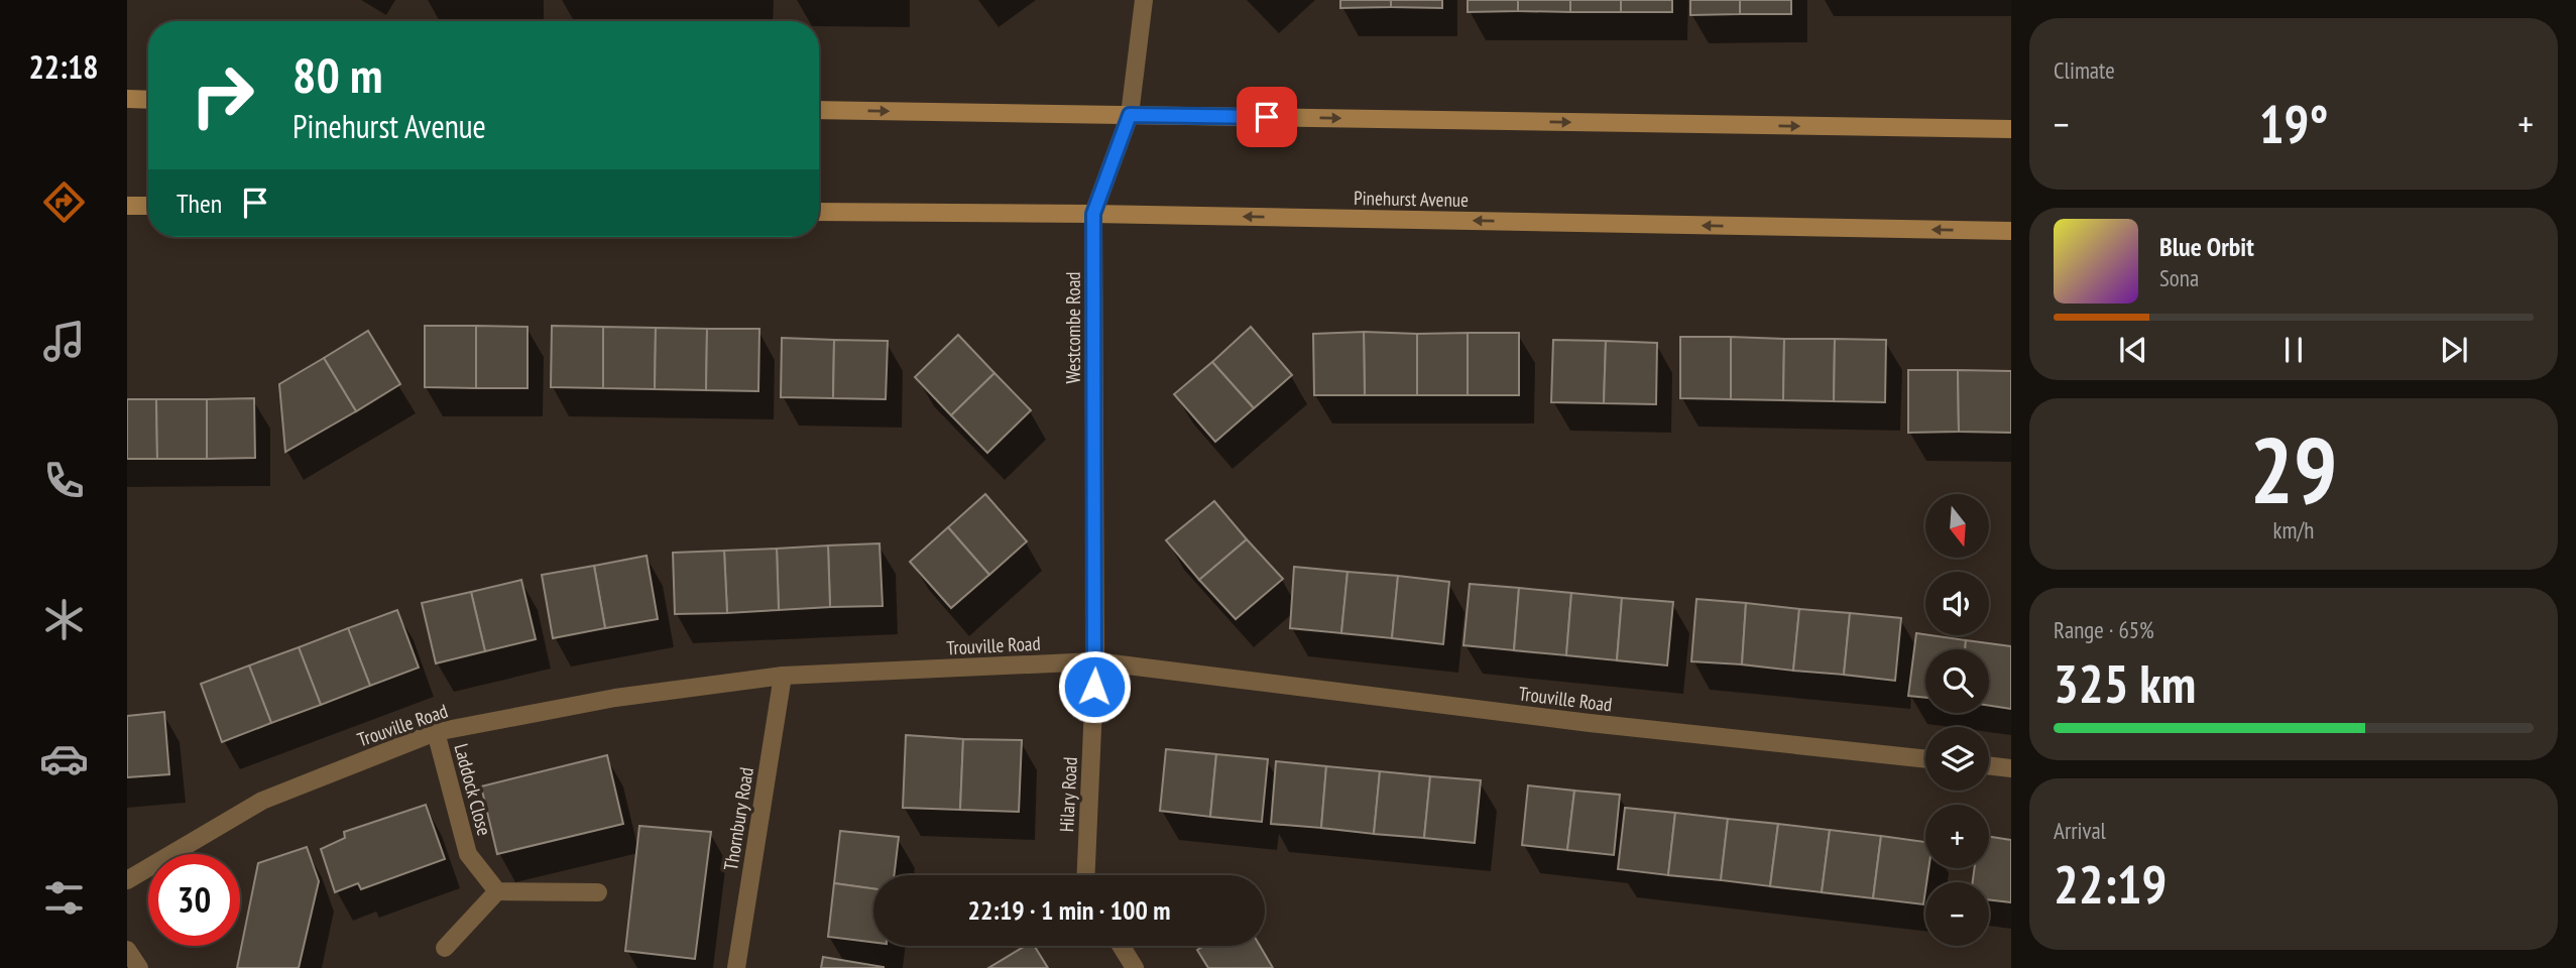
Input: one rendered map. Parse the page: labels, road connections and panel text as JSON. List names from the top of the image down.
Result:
{
  "streets": {
    "street": [
      "Pinehurst Avenue",
      "Westcombe Road",
      "Trouville Road",
      "Laddock Close",
      "Hilary Road",
      "Thornbury Road"
    ]
  },
  "crossings": [
    ["Pinehurst Avenue", "Westcombe Road"],
    ["Westcombe Road", "Trouville Road"],
    ["Westcombe Road", "Hilary Road"],
    ["Trouville Road", "Laddock Close"],
    ["Trouville Road", "Hilary Road"],
    ["Trouville Road", "Thornbury Road"]
  ],
  "north": "bottom",
  "page": {
    "tabs": "22:18",
    "tile": [
      "Climate",
      ["29", "km/h"],
      ["Range · 65%", "325 km"],
      ["Arrival", "22:19"]
    ],
    "turn": ["80 m", "Pinehurst Avenue"],
    "heat": ["−", "19°", "+"],
    "then": "Then",
    "song": ["Blue Orbit", "Sona"],
    "map_buttons": ["+", "−"],
    "limit": "30",
    "trip": "22:19 · 1 min · 100 m"
  }
}
